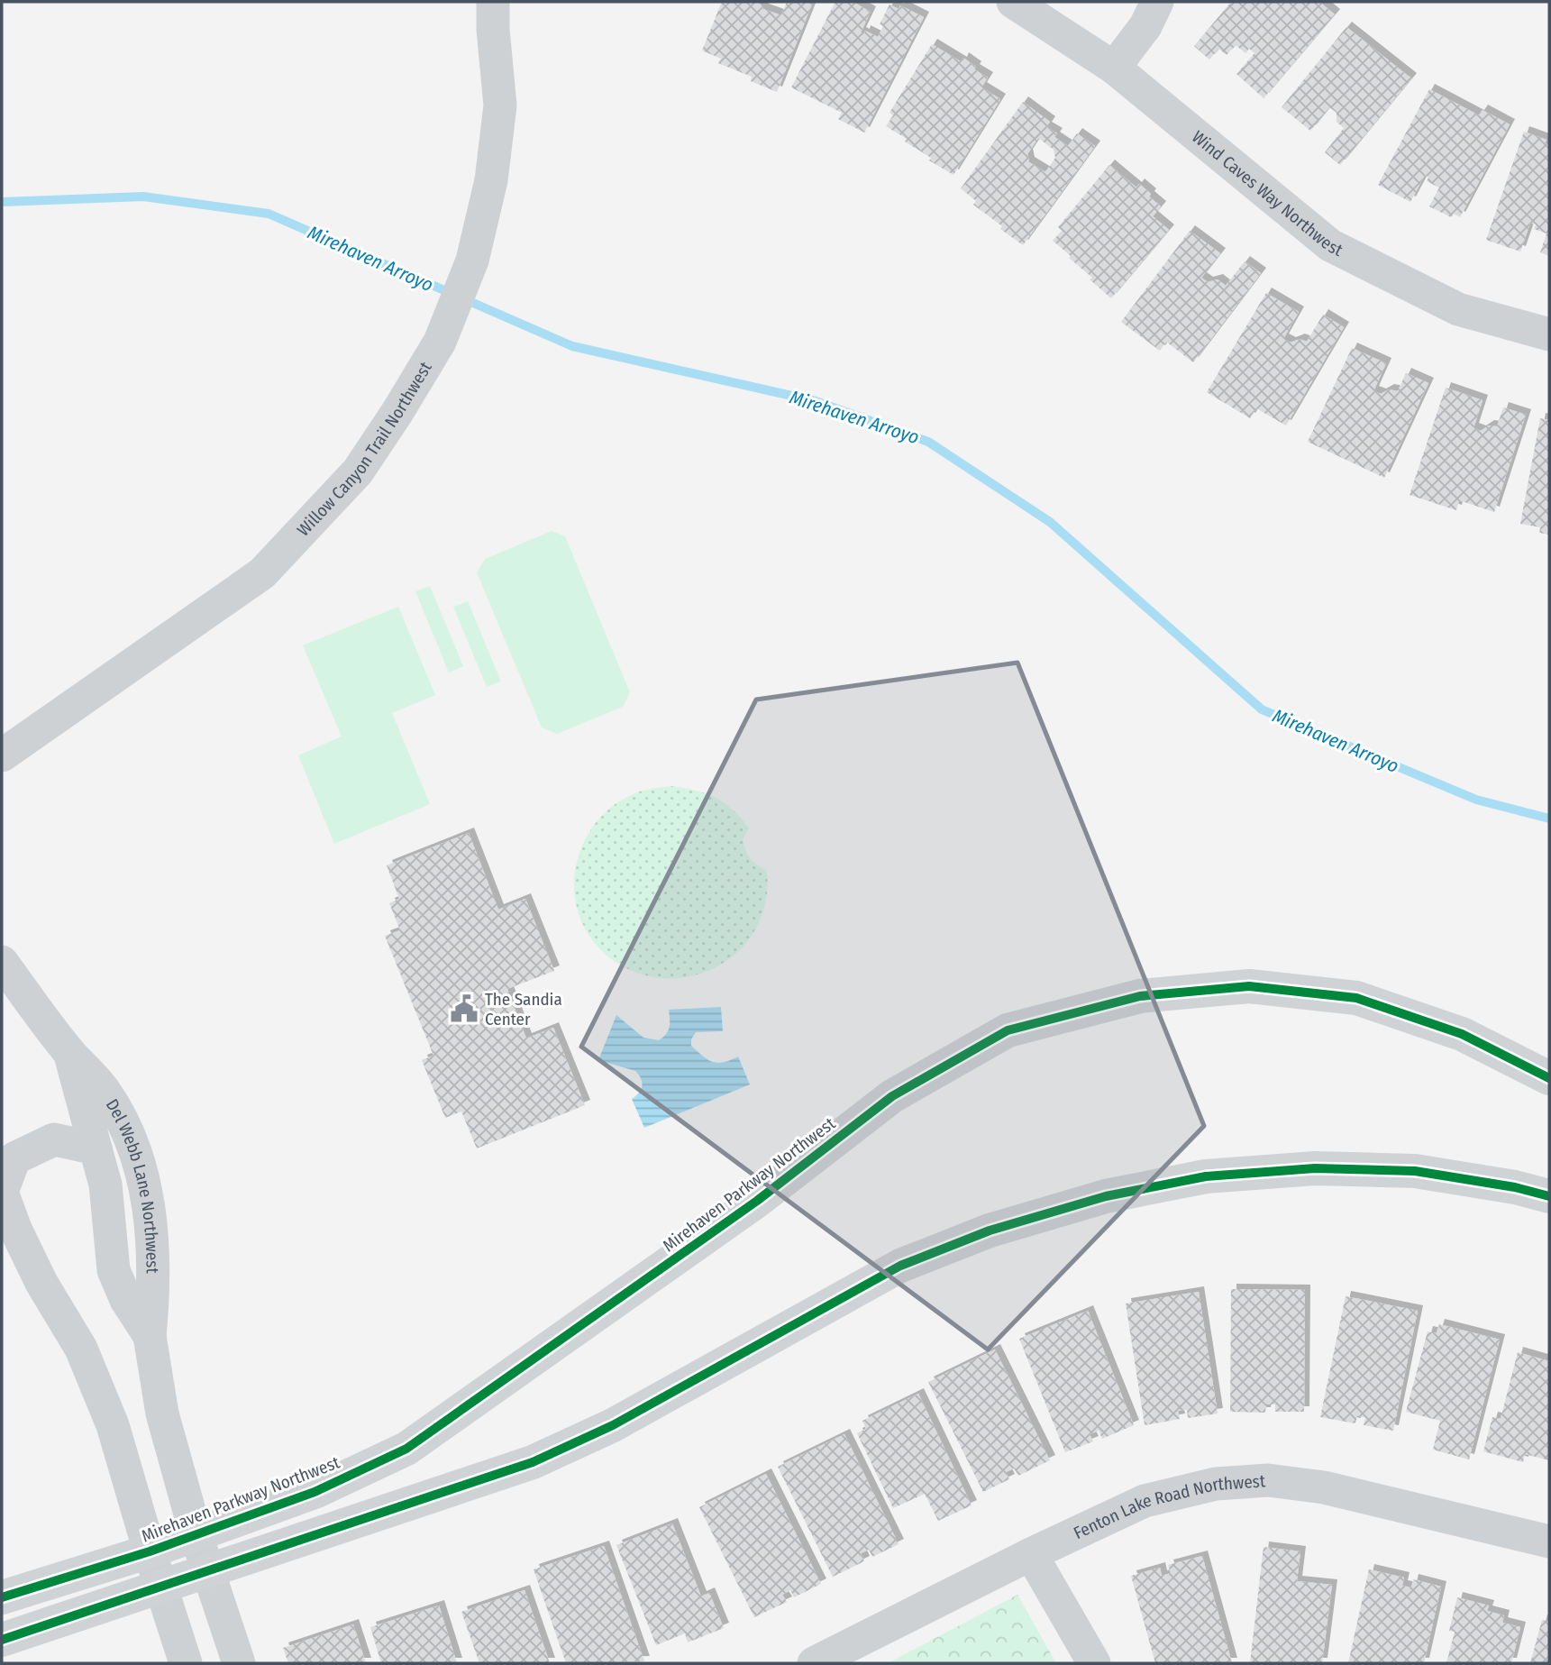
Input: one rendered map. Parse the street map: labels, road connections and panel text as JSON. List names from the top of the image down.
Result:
{
  "streets": {
    "street": [
      "Wind Caves Way Northwest",
      "Willow Canyon Trail Northwest",
      "Mirehaven Parkway Northwest",
      "Del Webb Lane Northwest",
      "Fenton Lake Road Northwest"
    ]
  },
  "crossings": [
    ["Mirehaven Parkway Northwest", "Del Webb Lane Northwest"]
  ],
  "water": ["Mirehaven Arroyo"],
  "places": {
    "public building": ["The Sandia Center"]
  }
}
